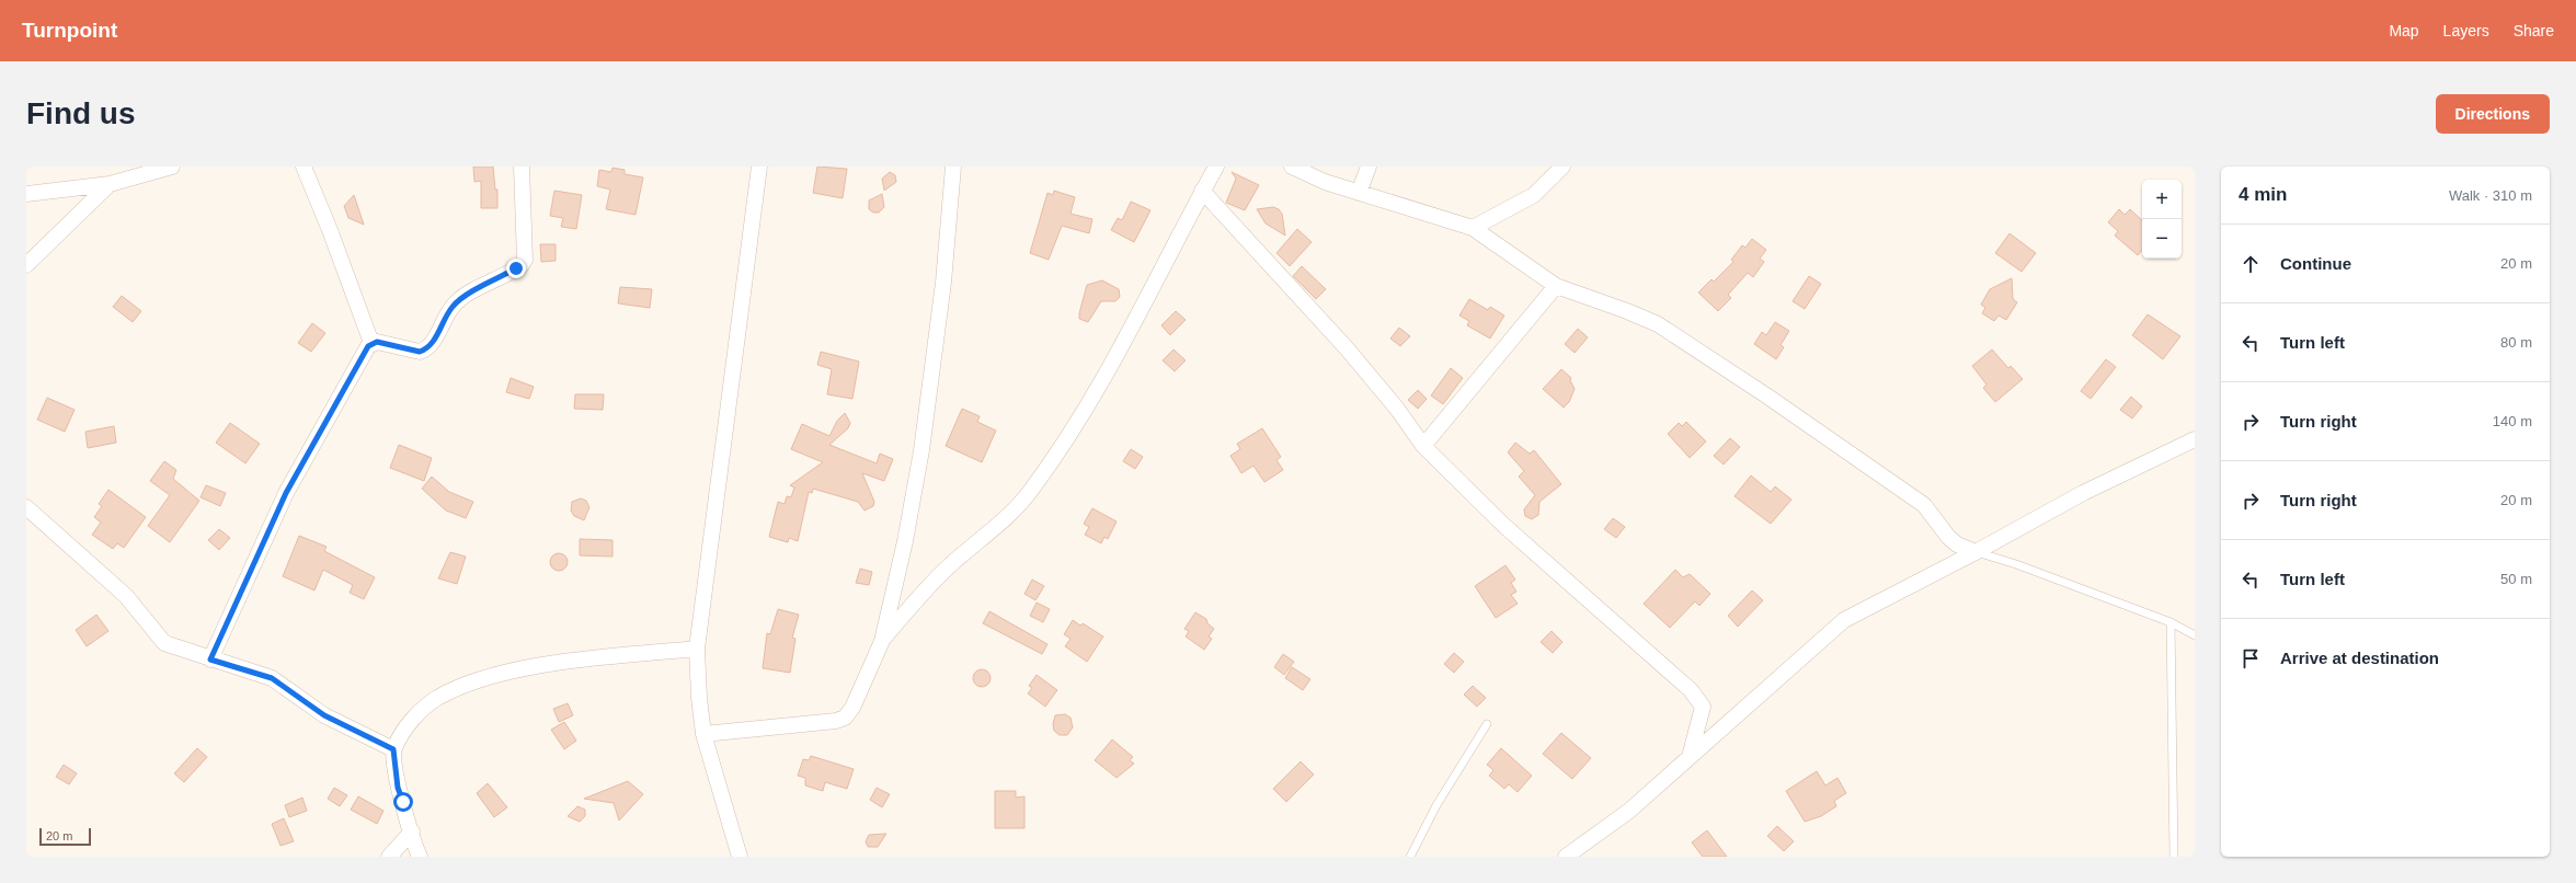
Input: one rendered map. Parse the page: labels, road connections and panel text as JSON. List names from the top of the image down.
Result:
{
  "scale_bar": "20 m",
  "page": {
    "header": "Turnpoint",
    "nav": ["Map", "Layers", "Share"],
    "buttons": "Directions",
    "title": "Find us",
    "heading": ["4 min", "Walk · 310 m"],
    "map_buttons": ["+", "−"],
    "list": [
      ["Continue", "20 m"],
      ["Turn left", "80 m"],
      ["Turn right", "140 m"],
      ["Turn right", "20 m"],
      ["Turn left", "50 m"],
      "Arrive at destination"
    ],
    "scale": "20 m"
  }
}
